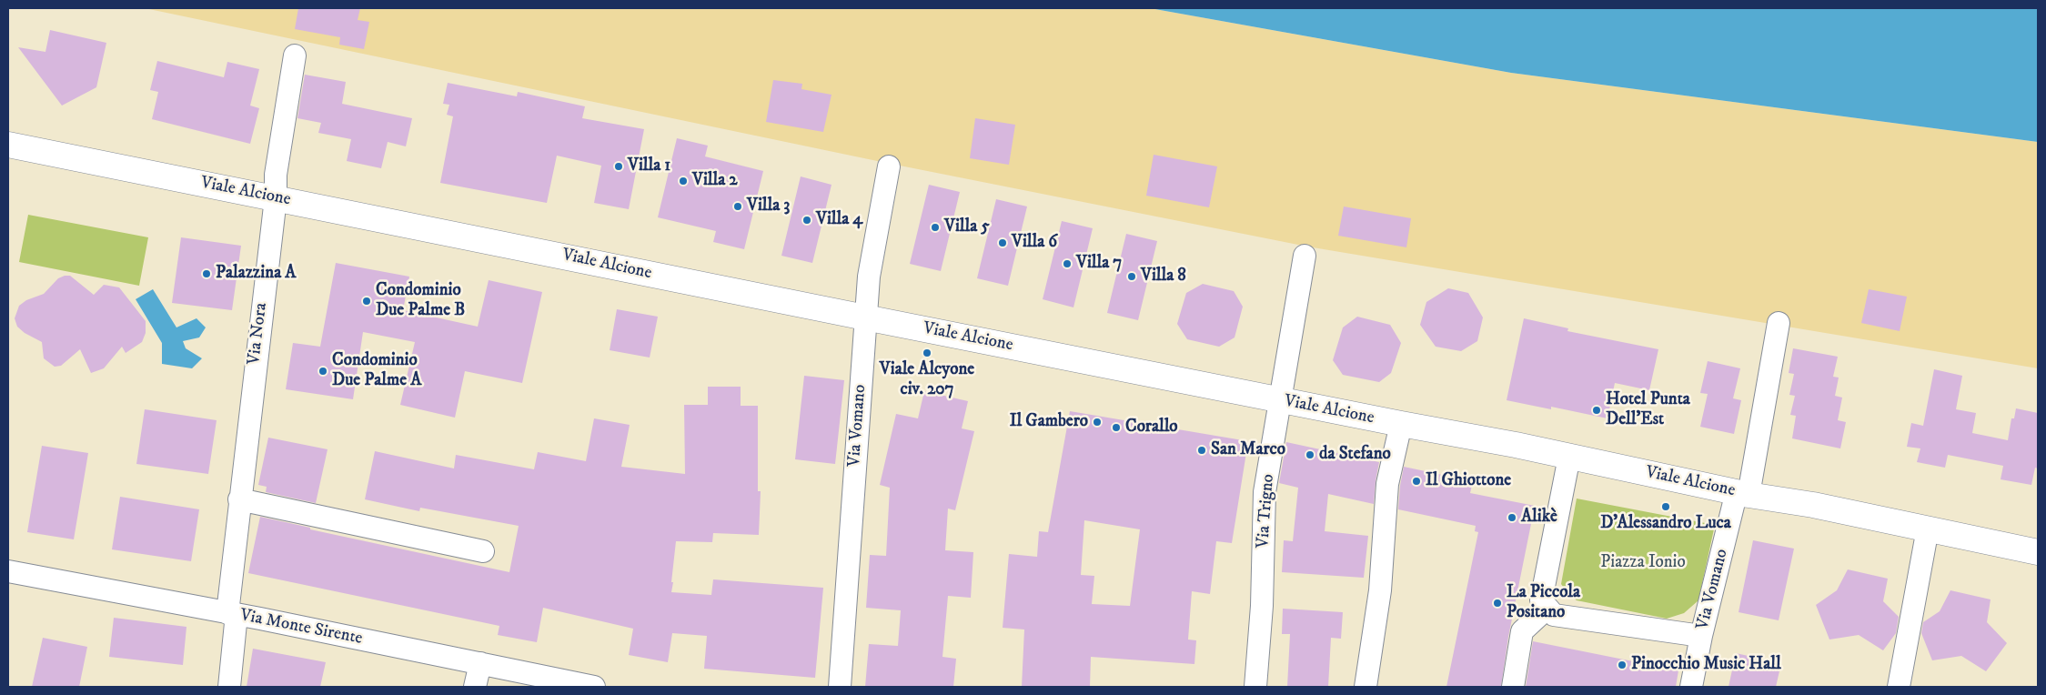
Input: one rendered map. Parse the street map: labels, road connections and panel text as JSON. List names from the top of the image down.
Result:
{
  "streets": {
    "street": [
      "Viale Alcione",
      "Via Nora",
      "Via Vomano",
      "Via Trigno",
      "Via Monte Sirente"
    ]
  },
  "crossings": [
    ["Viale Alcione", "Via Nora"],
    ["Viale Alcione", "Via Vomano"],
    ["Viale Alcione", "Via Trigno"],
    ["Via Nora", "Via Monte Sirente"]
  ],
  "parks": ["Piazza Ionio"],
  "places": [
    "Villa 1",
    "Villa 2",
    "Villa 3",
    "Villa 4",
    "Villa 5",
    "Villa 6",
    "Villa 7",
    "Palazzina A",
    "Villa 8",
    "Condominio Due Palme B",
    "Viale Alcyone civ. 207",
    "Condominio Due Palme A",
    "Hotel Punta Dell'Est",
    "Il Gambero",
    "Corallo",
    "San Marco",
    "da Stefano",
    "Il Ghiottone",
    "D'Alessandro Luca",
    "Alikè",
    "La Piccola Positano",
    "Pinocchio Music Hall"
  ]
}
